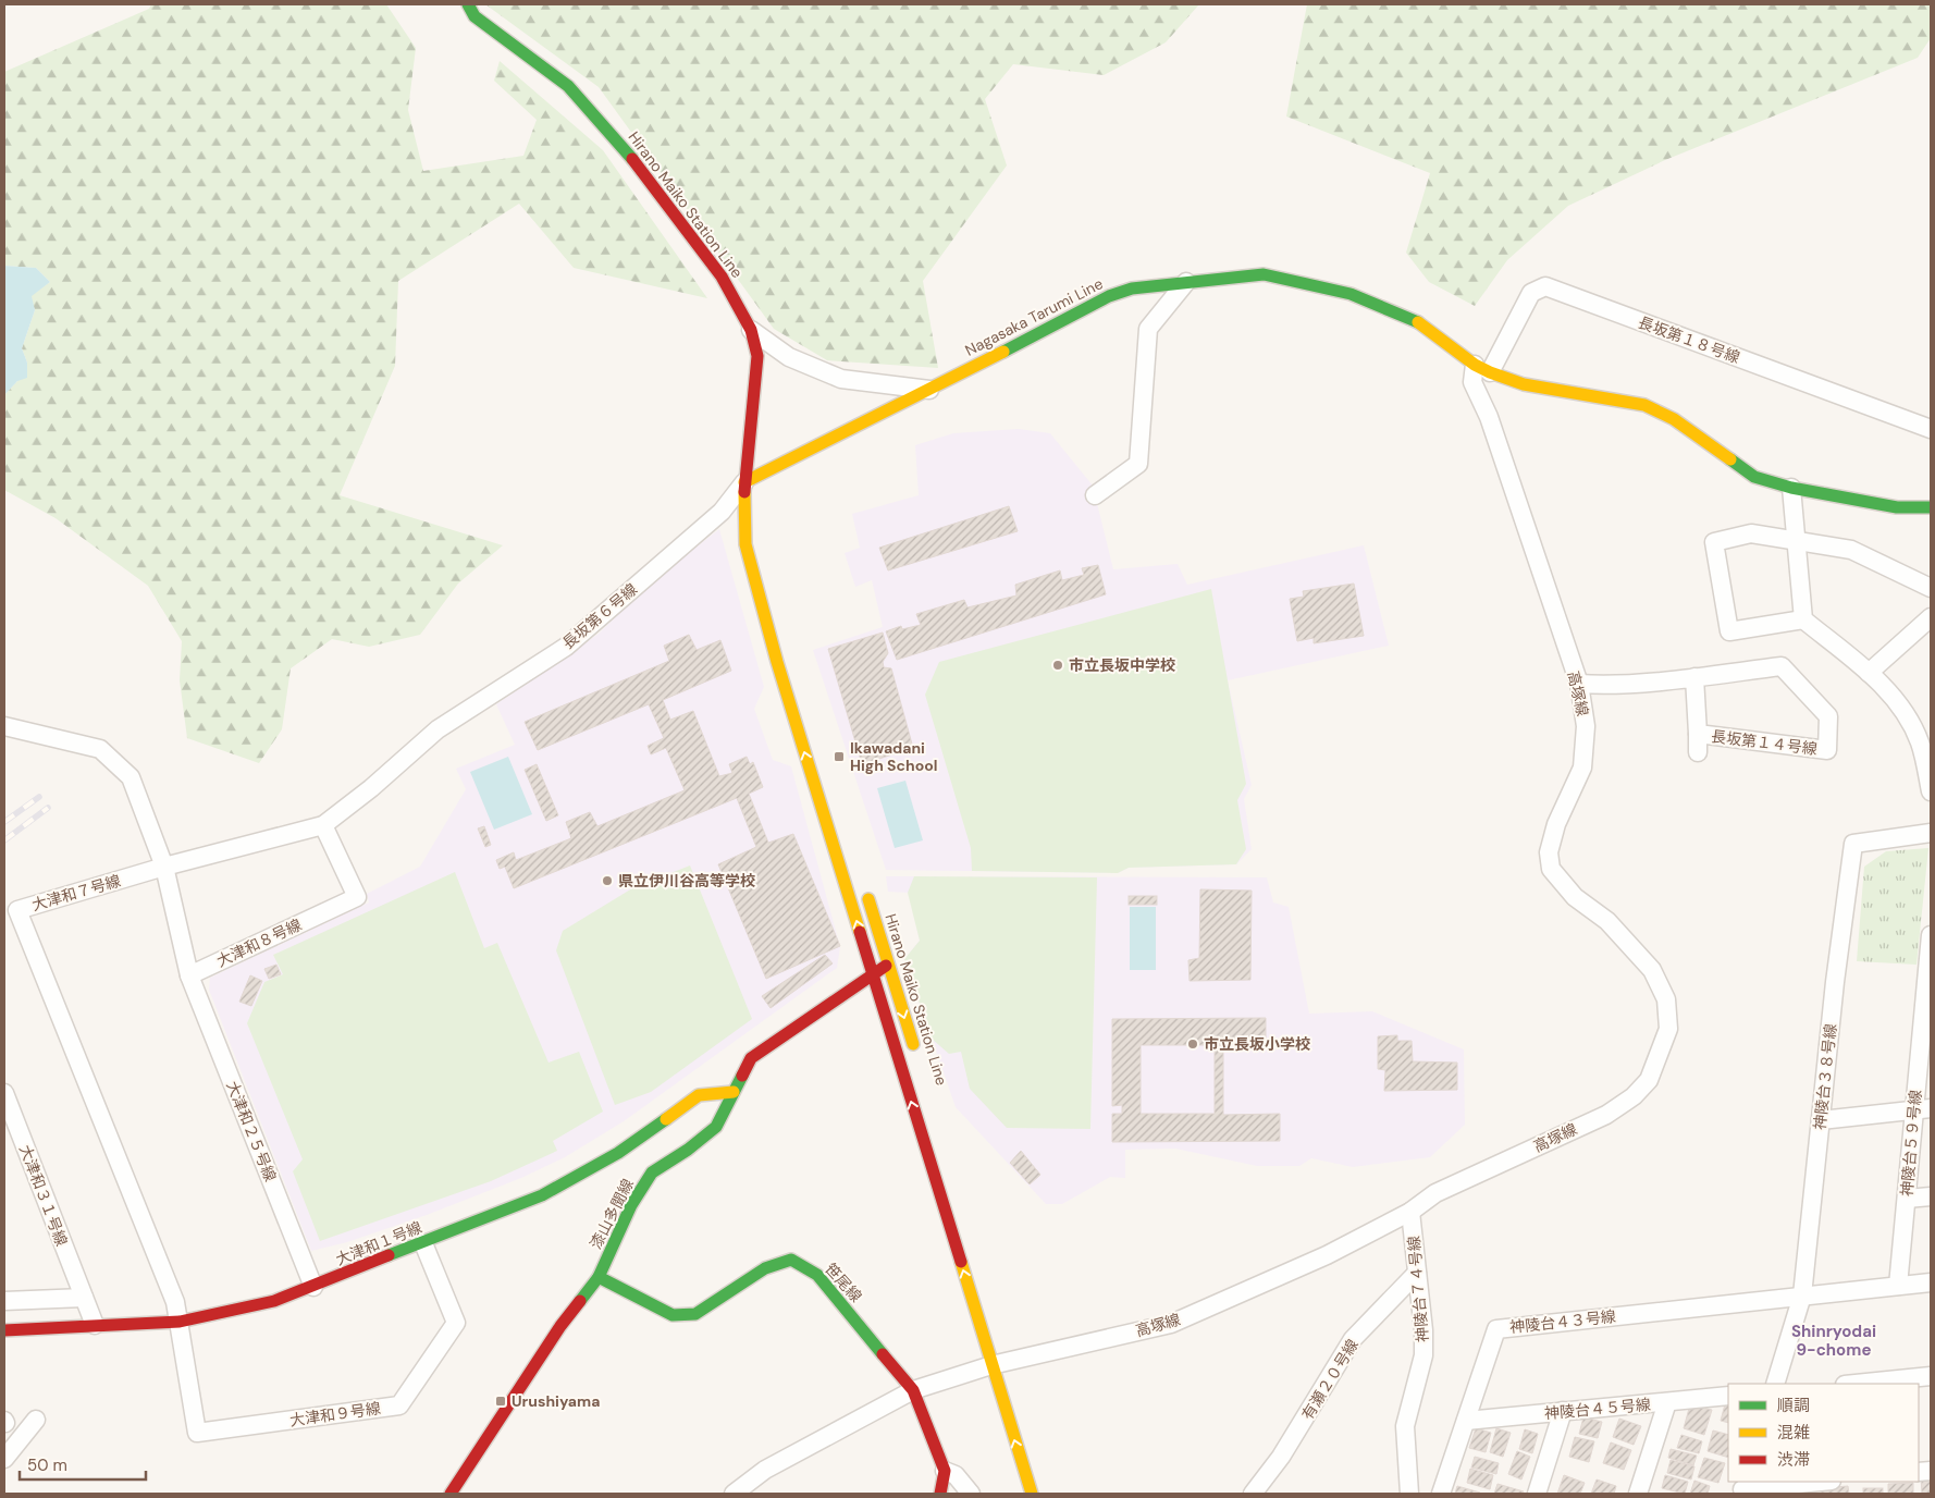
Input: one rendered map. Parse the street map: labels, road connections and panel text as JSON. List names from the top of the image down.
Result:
{
  "streets": {
    "main road": [
      "Hirano Maiko Station Line",
      "Nagasaka Tarumi Line",
      "漆山多聞線",
      "大津和１号線",
      "笹尾線"
    ],
    "street": [
      "長坂第１８号線",
      "長坂第６号線",
      "高塚線",
      "長坂第１４号線",
      "大津和７号線",
      "大津和８号線",
      "神陵台３８号線",
      "大津和２５号線",
      "神陵台５９号線",
      "大津和３１号線",
      "神陵台７４号線",
      "神陵台４３号線",
      "有瀬２０号線",
      "神陵台４５号線",
      "大津和９号線"
    ]
  },
  "crossings": [
    ["Hirano Maiko Station Line", "Nagasaka Tarumi Line"],
    ["Hirano Maiko Station Line", "長坂第６号線"],
    ["Hirano Maiko Station Line", "高塚線"],
    ["Hirano Maiko Station Line", "漆山多聞線"],
    ["Nagasaka Tarumi Line", "長坂第１８号線"],
    ["Nagasaka Tarumi Line", "長坂第６号線"],
    ["Nagasaka Tarumi Line", "高塚線"],
    ["長坂第１８号線", "高塚線"],
    ["長坂第６号線", "大津和７号線"],
    ["高塚線", "長坂第１４号線"],
    ["高塚線", "笹尾線"],
    ["高塚線", "神陵台７４号線"],
    ["大津和７号線", "大津和８号線"],
    ["大津和７号線", "大津和１号線"],
    ["大津和７号線", "大津和９号線"],
    ["大津和８号線", "大津和２５号線"],
    ["神陵台３８号線", "神陵台４３号線"],
    ["大津和２５号線", "大津和１号線"],
    ["大津和３１号線", "大津和１号線"],
    ["漆山多聞線", "大津和１号線"],
    ["漆山多聞線", "笹尾線"],
    ["大津和１号線", "大津和９号線"],
    ["神陵台７４号線", "有瀬２０号線"],
    ["神陵台４３号線", "神陵台４５号線"]
  ],
  "one_way": ["Hirano Maiko Station Line"],
  "districts": ["Shinryodai 9-chome"],
  "places": {
    "other": ["市立長坂中学校", "県立伊川谷高等学校", "市立長坂小学校"],
    "transit": ["Ikawadani High School", "Urushiyama"]
  },
  "legend": ["順調", "混雑", "渋滞"],
  "scale_bar": "50 m"
}
